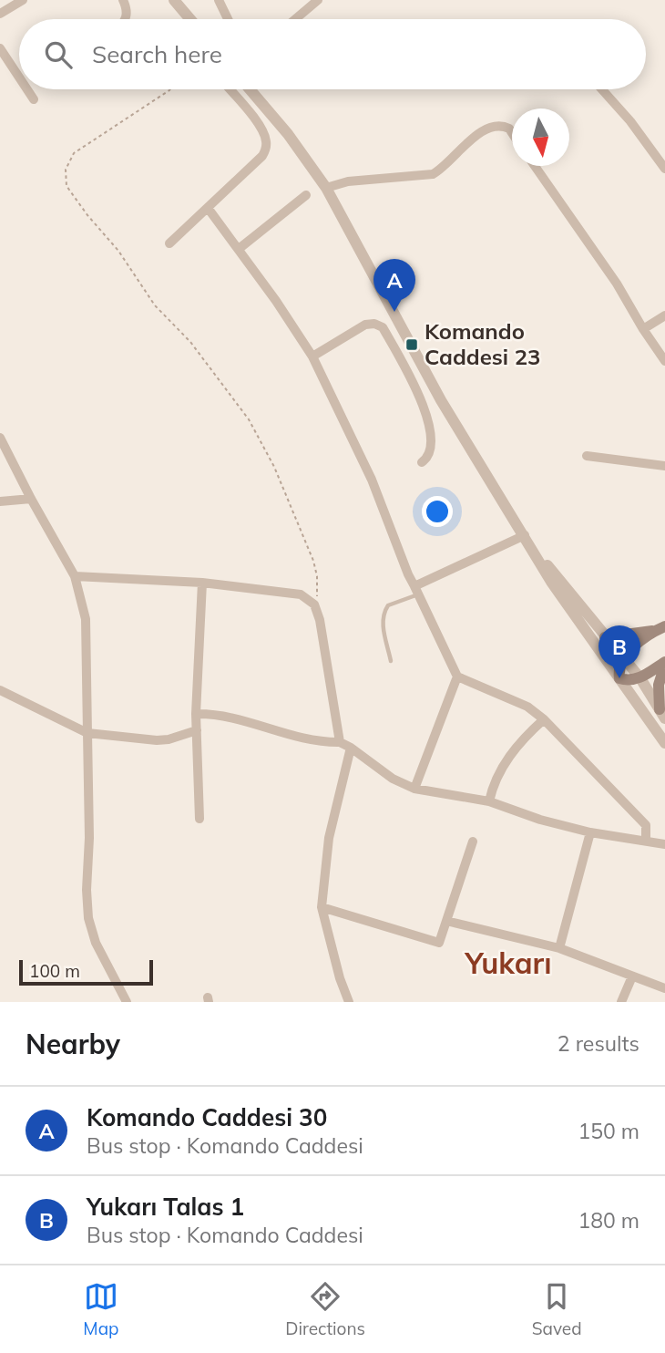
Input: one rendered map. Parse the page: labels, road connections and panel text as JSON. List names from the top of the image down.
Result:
{
  "districts": ["Yukarı"],
  "places": {
    "transit": ["Komando Caddesi 23"]
  },
  "scale_bar": "100 m",
  "north": "bottom",
  "page": {
    "search": "Search here",
    "pins": ["A", "B"],
    "scale": "100 m",
    "heading": ["Nearby", "2 results"],
    "list": [
      {
        "mark": "A",
        "name": "Komando Caddesi 30",
        "note": "Bus stop · Komando Caddesi",
        "value": "150 m"
      },
      {
        "mark": "B",
        "name": "Yukarı Talas 1",
        "note": "Bus stop · Komando Caddesi",
        "value": "180 m"
      }
    ],
    "nav": ["Map", "Directions", "Saved"]
  }
}
